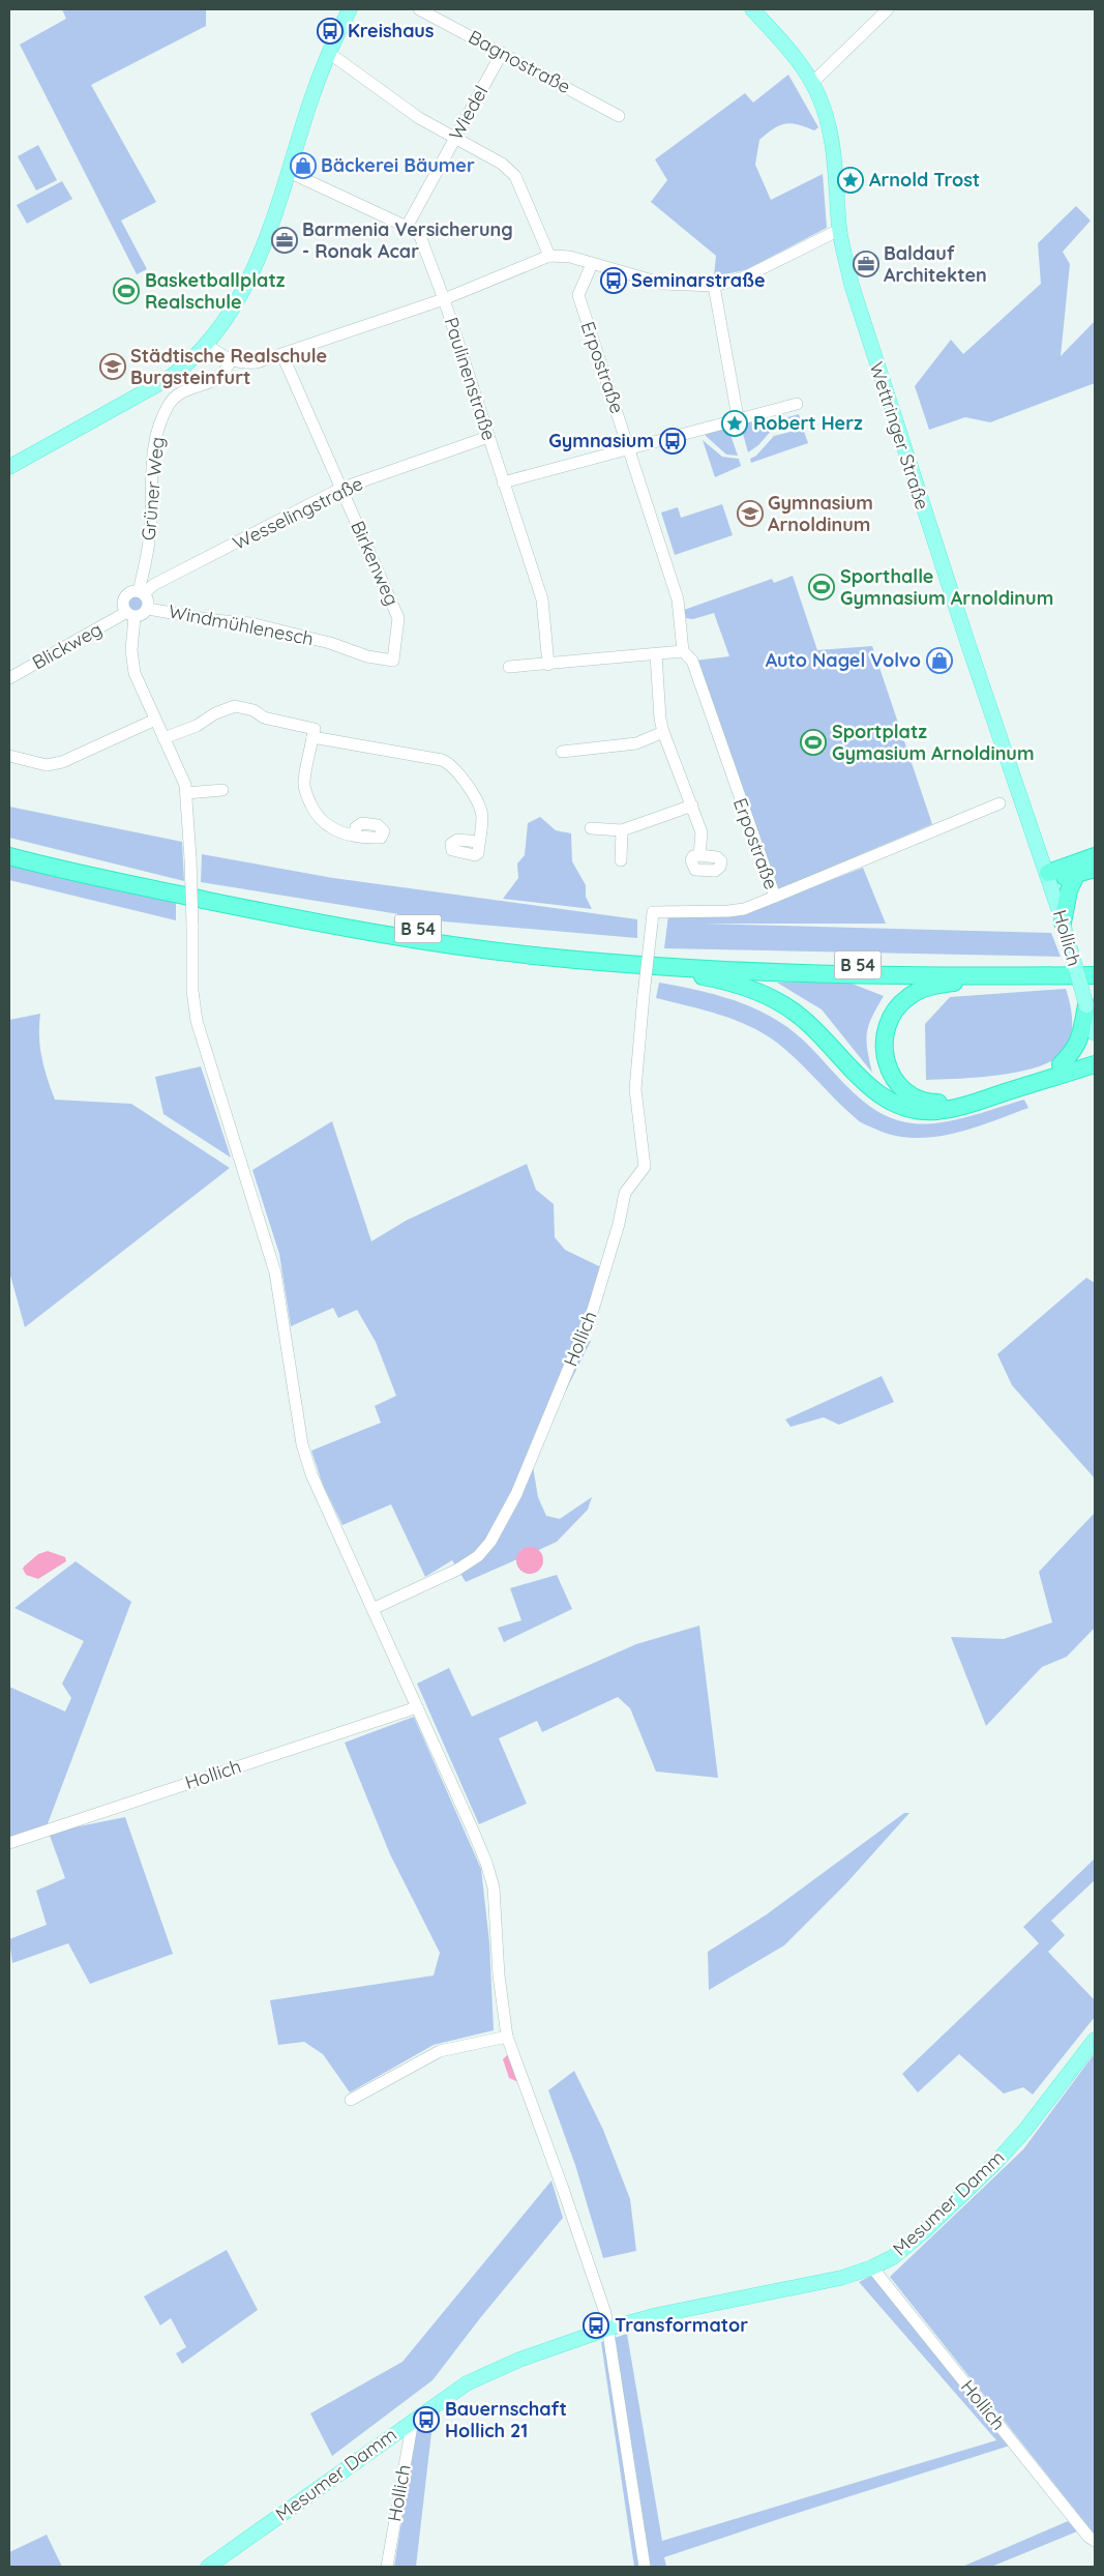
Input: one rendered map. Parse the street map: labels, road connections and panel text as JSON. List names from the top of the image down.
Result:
{
  "streets": {
    "highway": ["B 54"],
    "main road": ["Wettringer Straße", "Hollich", "Mesumer Damm"],
    "street": [
      "Bagnostraße",
      "Wiedel",
      "Erpostraße",
      "Paulinenstraße",
      "Grüner Weg",
      "Wesselingstraße",
      "Birkenweg",
      "Windmühlenesch",
      "Blickweg"
    ]
  },
  "crossings": [
    ["Bagnostraße", "Wiedel"],
    ["Wiedel", "Paulinenstraße"],
    ["Erpostraße", "Hollich"],
    ["Paulinenstraße", "Wesselingstraße"],
    ["Wettringer Straße", "Hollich"],
    ["Grüner Weg", "Wesselingstraße"],
    ["Grüner Weg", "Windmühlenesch"],
    ["Grüner Weg", "Blickweg"],
    ["Wesselingstraße", "Birkenweg"],
    ["Wesselingstraße", "Windmühlenesch"],
    ["Wesselingstraße", "Blickweg"],
    ["Birkenweg", "Windmühlenesch"],
    ["Windmühlenesch", "Blickweg"],
    ["Hollich", "Mesumer Damm"]
  ],
  "places": {
    "bus stop": [
      "Kreishaus",
      "Seminarstraße",
      "Gymnasium",
      "Transformator",
      "Bauernschaft Hollich 21"
    ],
    "shop": ["Bäckerei Bäumer", "Auto Nagel Volvo"],
    "place": ["Arnold Trost", "Robert Herz"],
    "office": ["Barmenia Versicherung - Ronak Acar", "Baldauf Architekten"],
    "sports": ["Basketballplatz Realschule", "Sporthalle Gymnasium Arnoldinum", "Sportplatz Gymasium Arnoldinum"],
    "school or university": ["Städtische Realschule Burgsteinfurt", "Gymnasium Arnoldinum"]
  }
}
